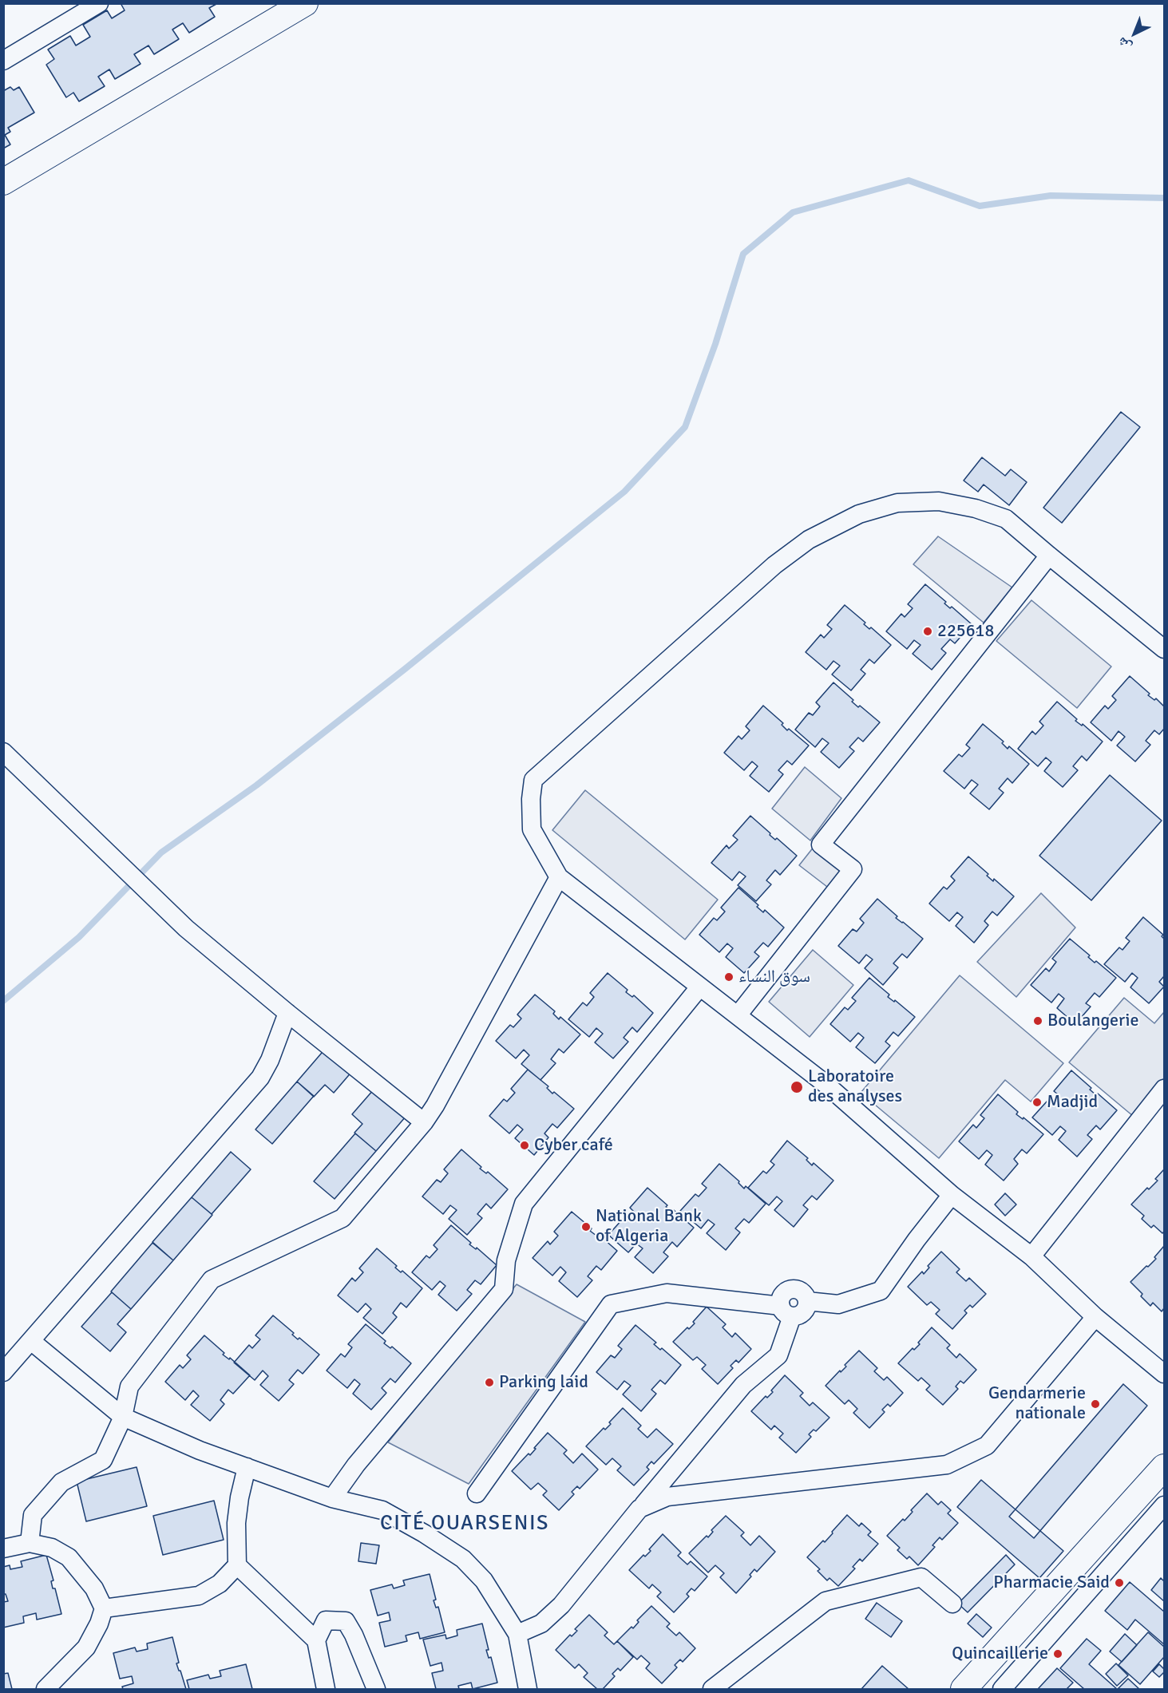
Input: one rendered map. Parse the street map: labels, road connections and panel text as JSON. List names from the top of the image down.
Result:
{
  "districts": ["CITÉ OUARSENIS"],
  "places": [
    "225618",
    "سوق النساء",
    "Boulangerie",
    "Laboratoire des analyses",
    "Madjid",
    "Cyber café",
    "National Bank of Algeria",
    "Parking laid",
    "Gendarmerie nationale",
    "Pharmacie Said",
    "Quincaillerie"
  ],
  "north": "bottom left"
}
